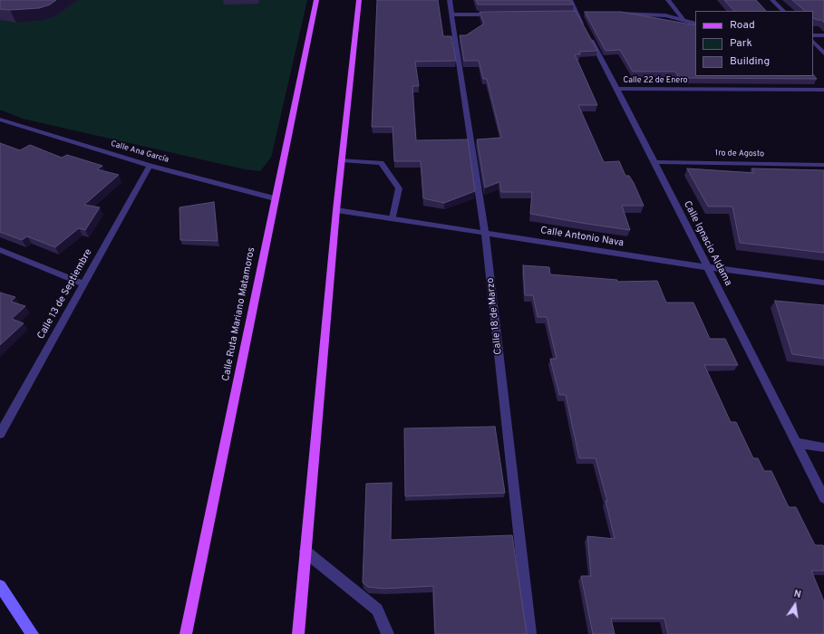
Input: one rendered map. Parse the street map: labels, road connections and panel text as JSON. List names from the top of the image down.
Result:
{
  "streets": {
    "main road": ["Calle Ruta Mariano Matamoros"],
    "street": [
      "Calle 22 de Enero",
      "Calle Ana García",
      "1ro de Agosto",
      "Calle Antonio Nava",
      "Calle Ignacio Aldama",
      "Calle 13 de Septiembre",
      "Calle 18 de Marzo"
    ]
  },
  "crossings": [
    ["Calle 22 de Enero", "Calle Ignacio Aldama"],
    ["Calle Ana García", "Calle 13 de Septiembre"],
    ["Calle Ana García", "Calle Ruta Mariano Matamoros"],
    ["1ro de Agosto", "Calle Ignacio Aldama"],
    ["Calle Antonio Nava", "Calle Ignacio Aldama"],
    ["Calle Antonio Nava", "Calle 18 de Marzo"]
  ],
  "legend": ["Road", "Park", "Building"],
  "north": "top"
}
